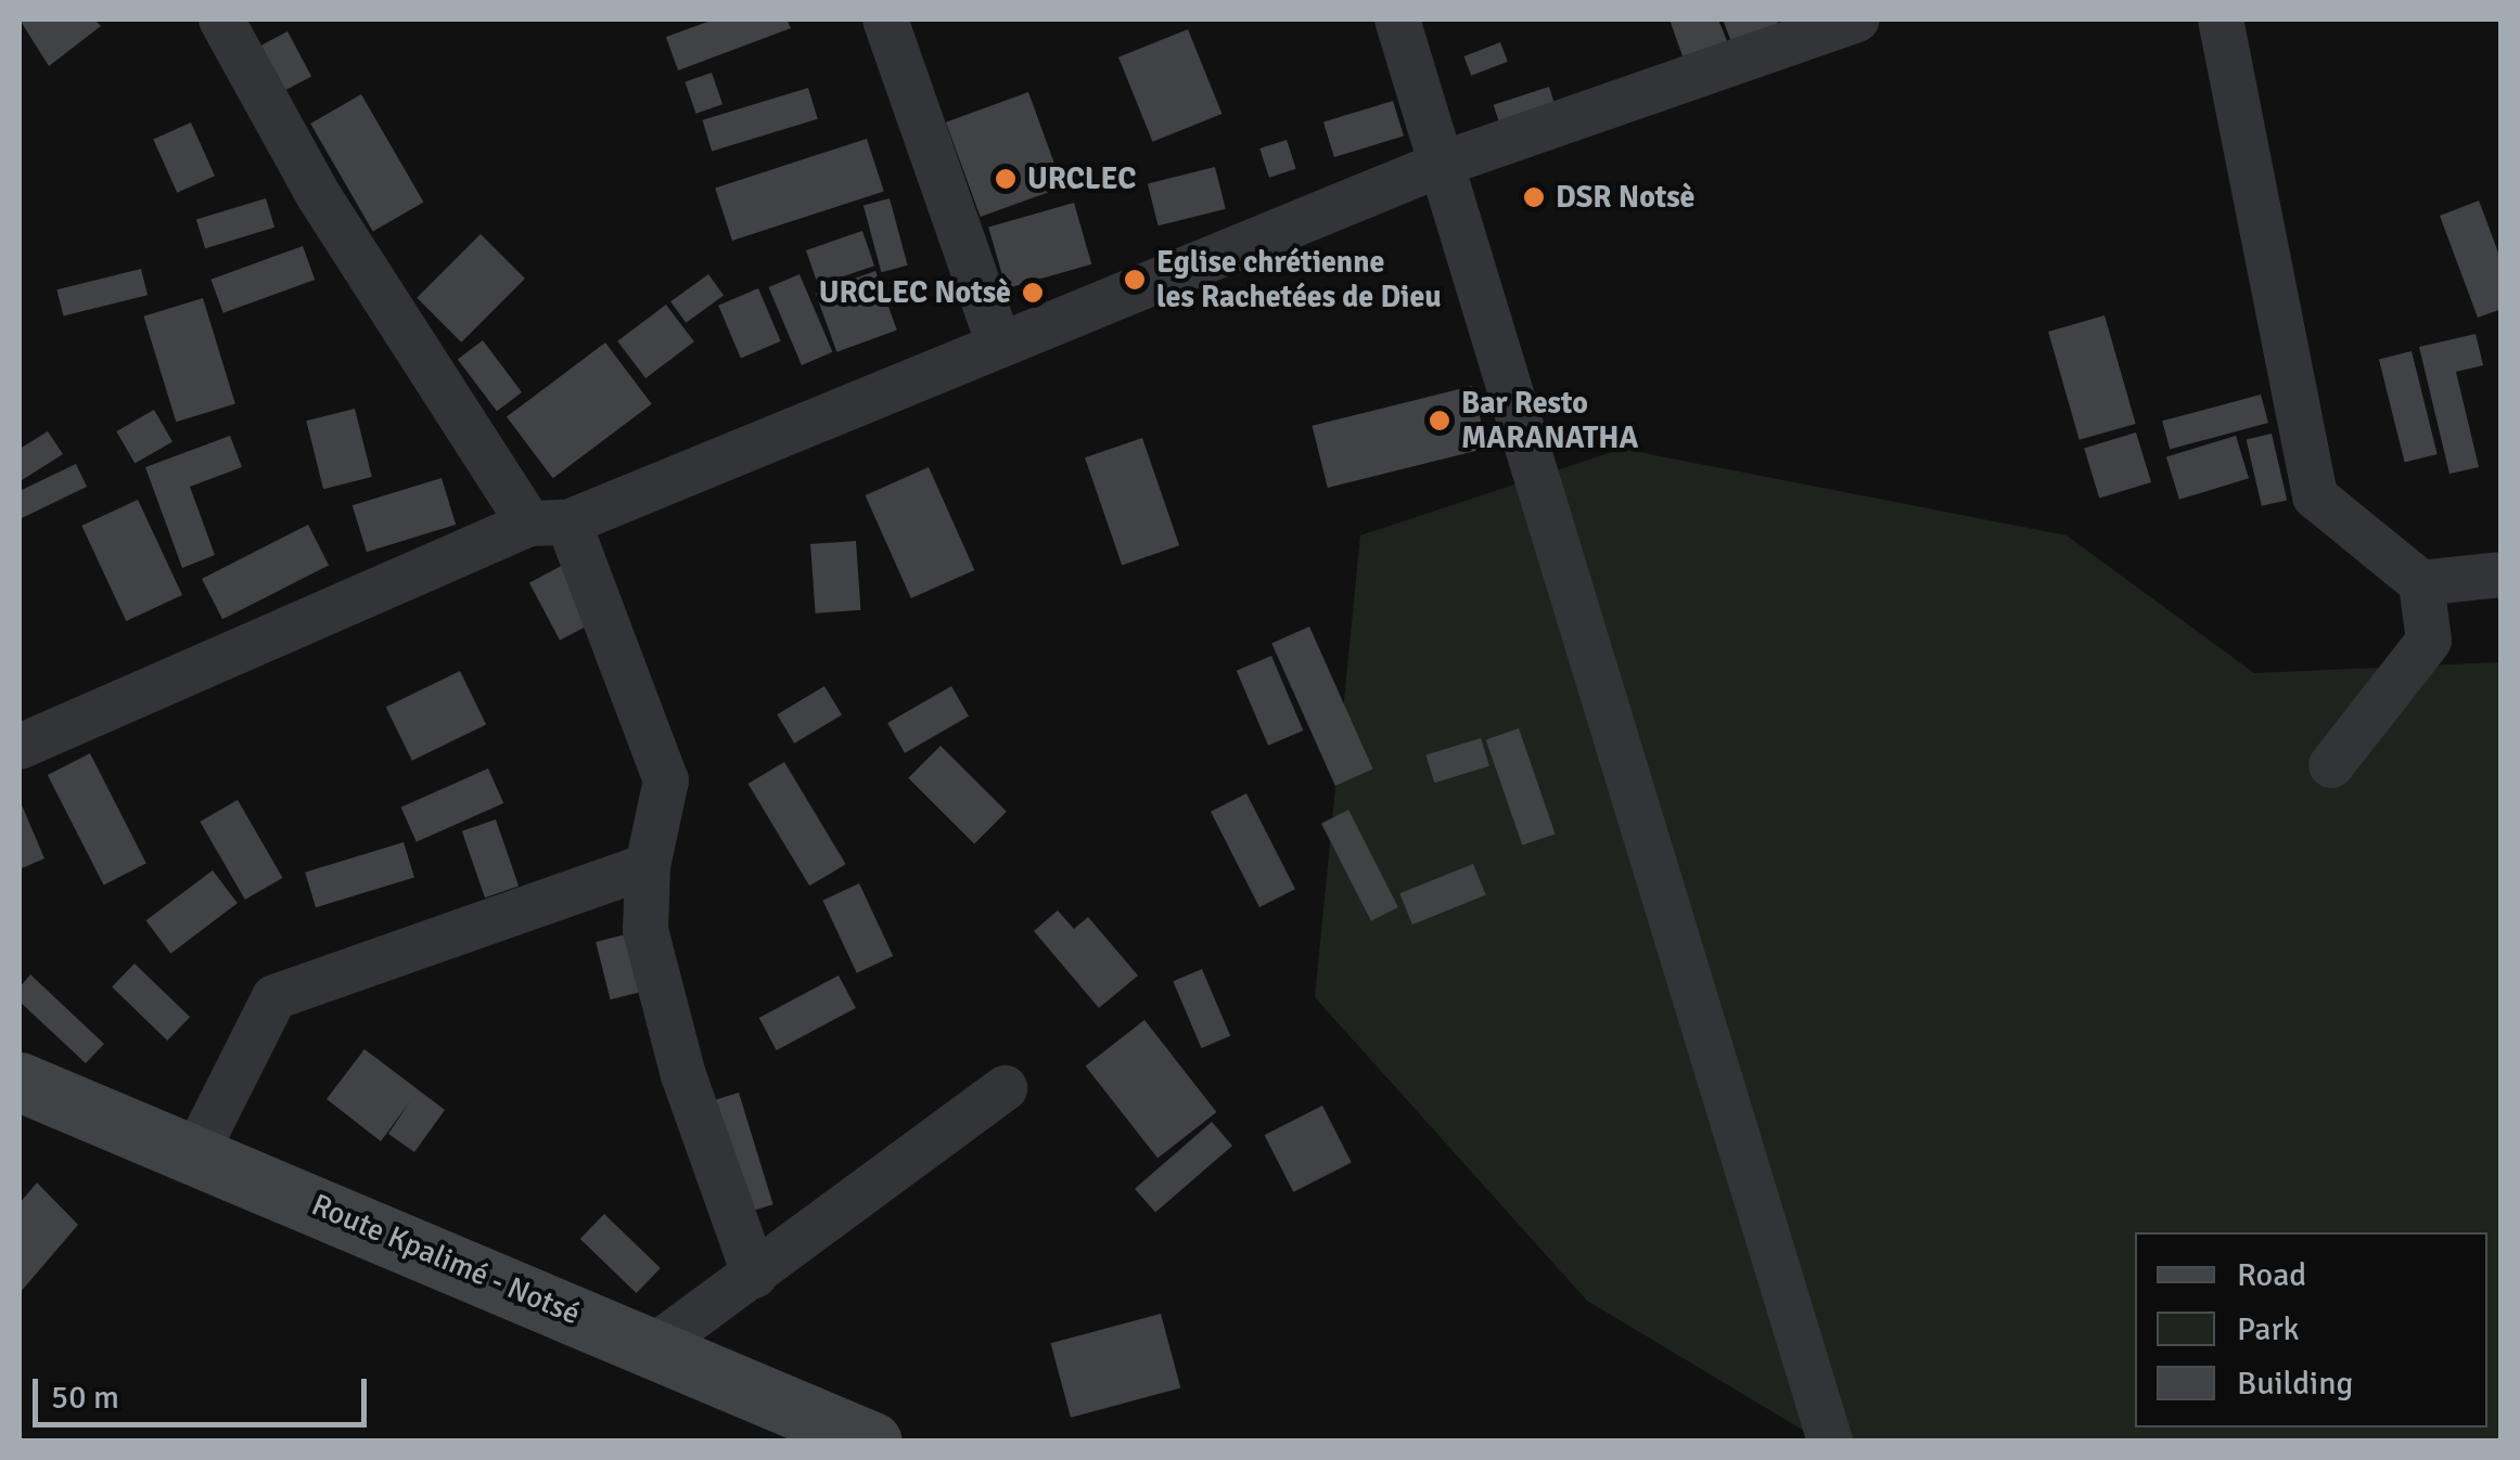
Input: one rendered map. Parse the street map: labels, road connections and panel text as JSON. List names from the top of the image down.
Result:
{
  "streets": {
    "main road": ["Route Kpalimé - Notsé"]
  },
  "places": [
    "URCLEC",
    "DSR Notsè",
    "Eglise chrétienne les Rachetées de Dieu",
    "URCLEC Notsè",
    "Bar Resto MARANATHA"
  ],
  "legend": ["Road", "Park", "Building"],
  "scale_bar": "50 m"
}
